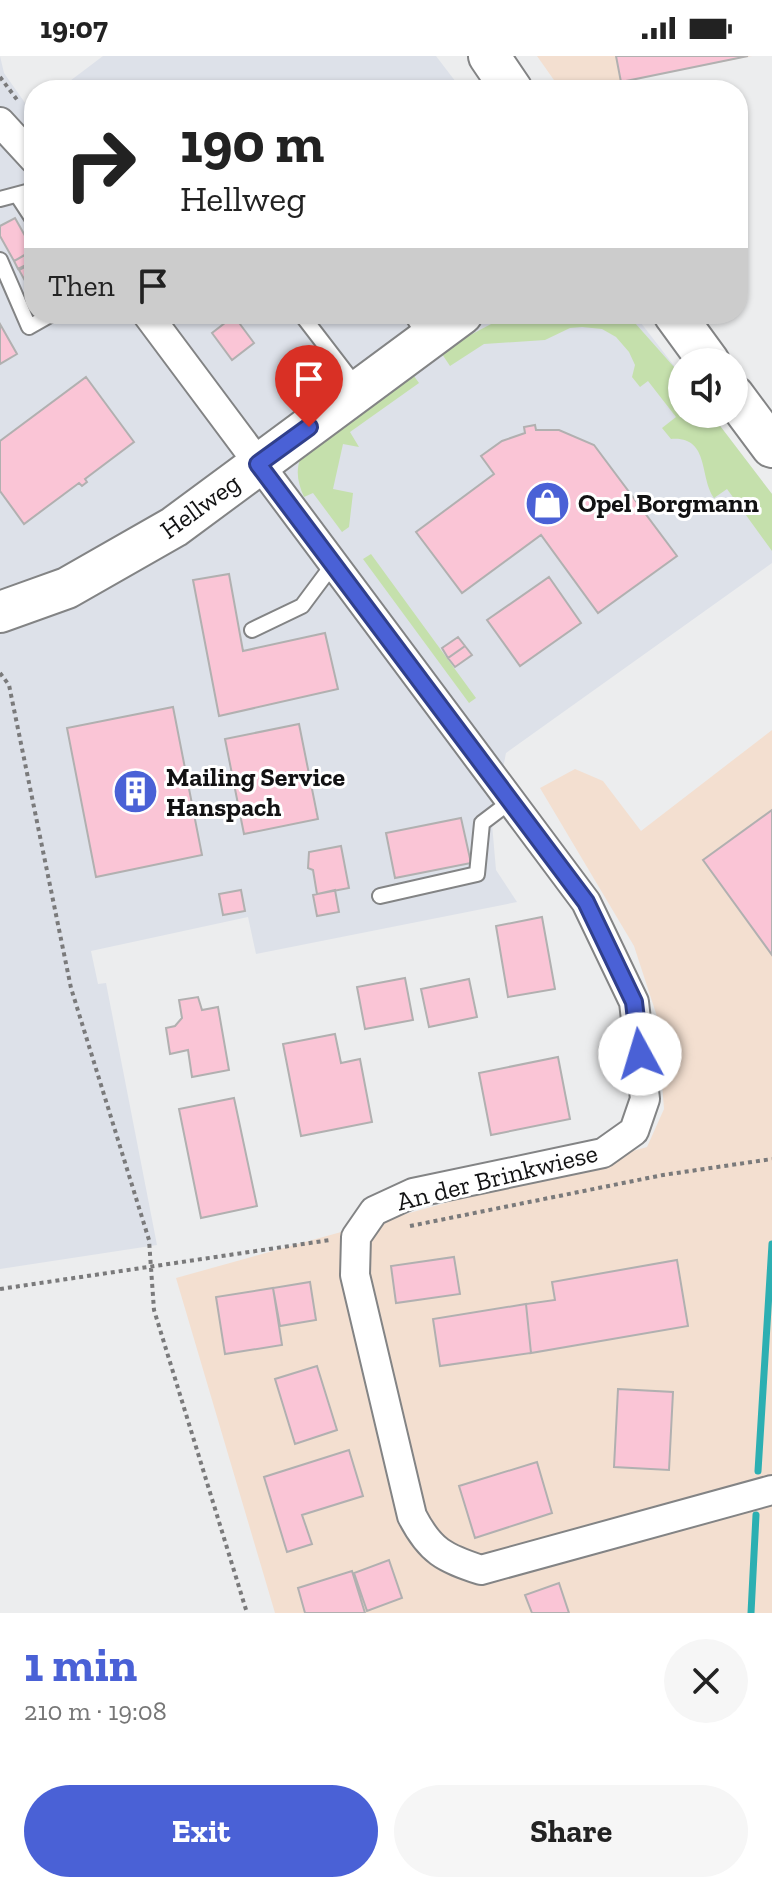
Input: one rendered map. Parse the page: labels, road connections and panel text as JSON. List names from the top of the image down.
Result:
{
  "streets": {
    "street": ["Hellweg", "An der Brinkwiese"]
  },
  "crossings": [
    ["Hellweg", "An der Brinkwiese"]
  ],
  "places": {
    "shop": ["Opel Borgmann"],
    "building": ["Mailing Service Hanspach"]
  },
  "page": {
    "status": "19:07",
    "turn": ["190 m", "Hellweg"],
    "then": "Then",
    "heading": ["1 min", "210 m · 19:08"],
    "buttons": ["Exit", "Share"]
  }
}
